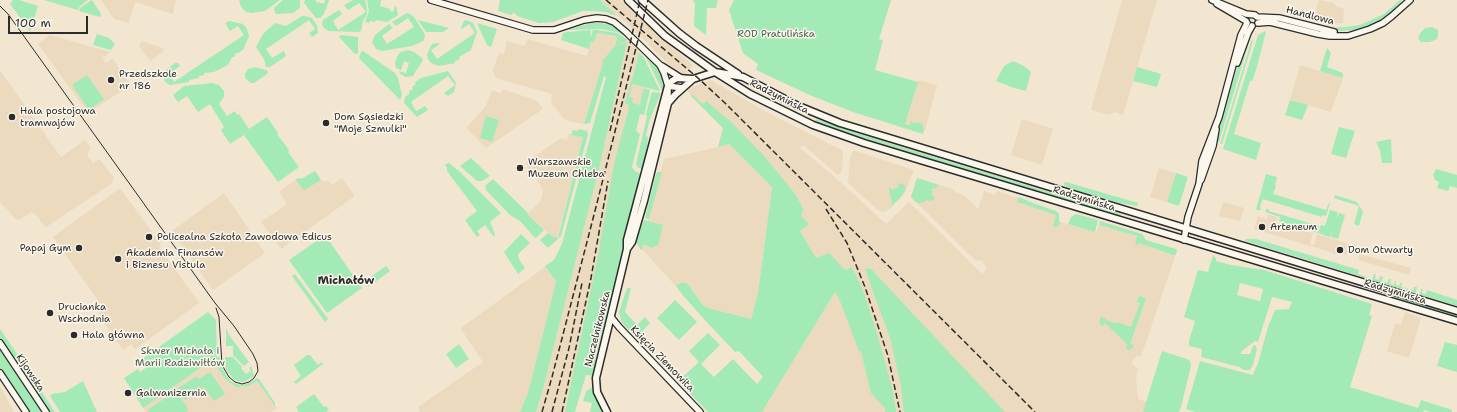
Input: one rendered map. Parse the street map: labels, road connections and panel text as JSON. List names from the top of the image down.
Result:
{
  "streets": {
    "main road": ["Radzymińska", "Naczelnikowska"],
    "street": ["Handlowa", "Księcia Ziemowita", "Kijowska"]
  },
  "crossings": [
    ["Radzymińska", "Naczelnikowska"],
    ["Naczelnikowska", "Księcia Ziemowita"]
  ],
  "districts": ["Michałów"],
  "parks": ["ROD Pratulińska", "Skwer Michała i Marii Radziwiłłów"],
  "places": [
    "Przedszkole nr 186",
    "Hala postojowa tramwajów",
    "Dom Sąsiedzki \"Moje Szmulki\"",
    "Warszawskie Muzeum Chleba",
    "Arteneum",
    "Policealna Szkoła Zawodowa Edicus",
    "Papaj Gym",
    "Dom Otwarty",
    "Akademia Finansów i Biznesu Vistula",
    "Drucianka Wschodnia",
    "Hala główna",
    "Galwanizernia"
  ],
  "scale_bar": "100 m"
}
